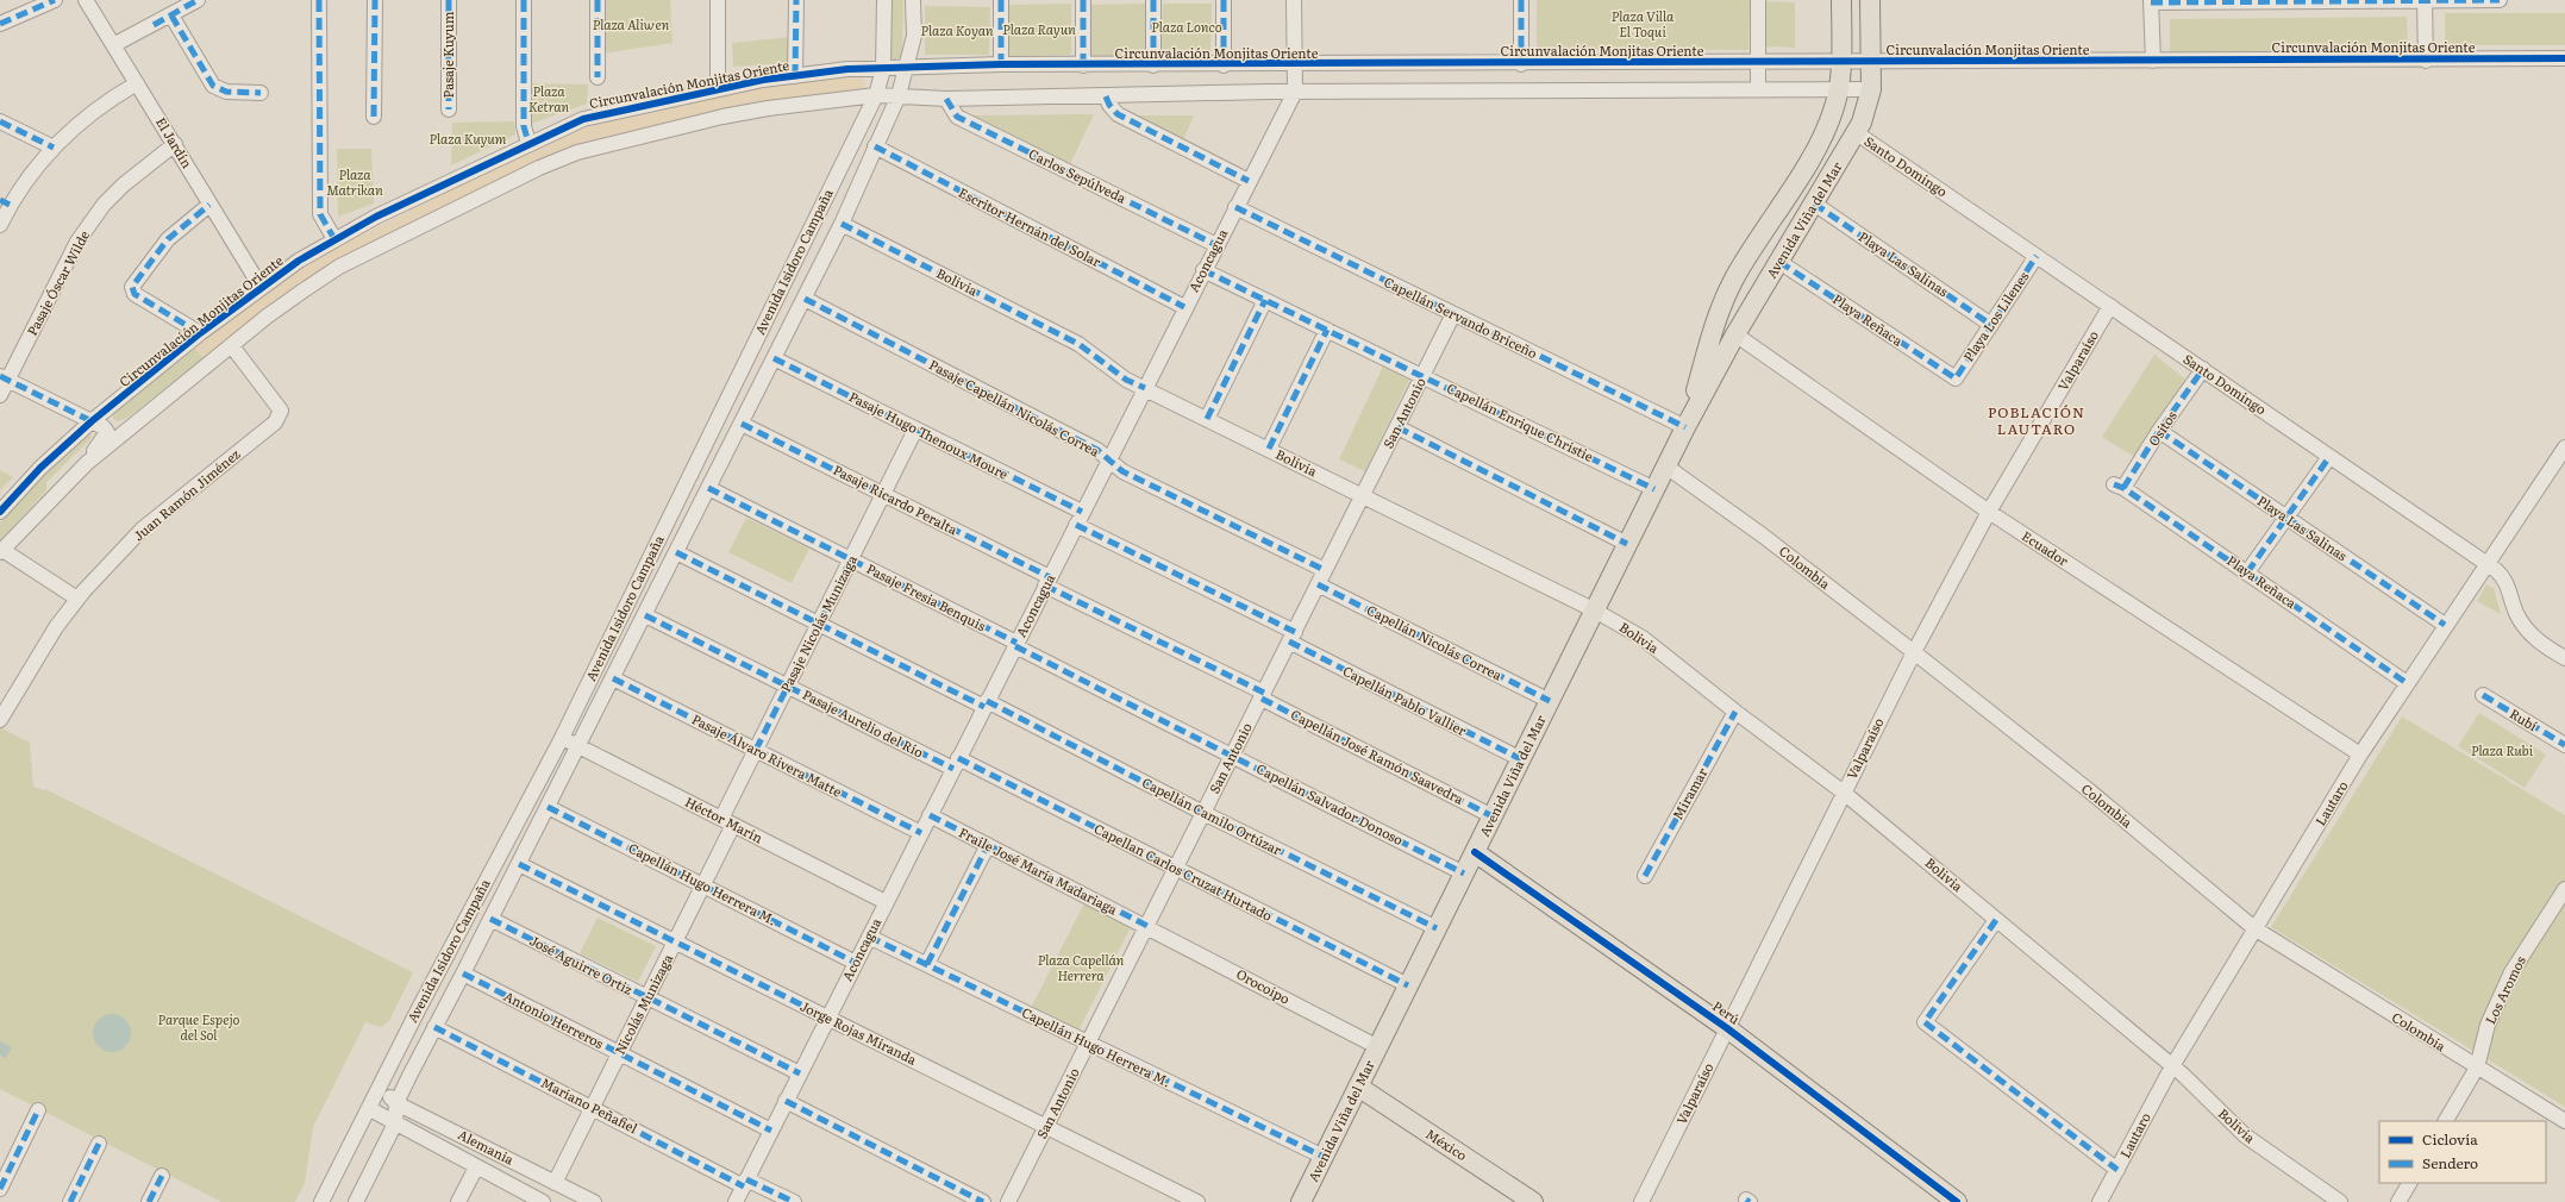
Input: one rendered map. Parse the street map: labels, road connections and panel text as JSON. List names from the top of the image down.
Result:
{
  "streets": {
    "main road": ["Avenida Viña del Mar", "Perú", "México"],
    "street": [
      "Circunvalación Monjitas Oriente",
      "Pasaje Kuyum",
      "El Jardín",
      "Santo Domingo",
      "Carlos Sepúlveda",
      "Escritor Hernán del Solar",
      "Aconcagua",
      "Avenida Isidoro Campaña",
      "Playa Las Salinas",
      "Bolivia",
      "Pasaje Óscar Wilde",
      "Playa Los Lilenes",
      "Capellán Servando Briceño",
      "Playa Reñaca",
      "Valparaíso",
      "Pasaje Capellán Nicolás Correa",
      "San Antonio",
      "Capellán Enrique Christie",
      "Ositos",
      "Pasaje Hugo Thenoux Moure",
      "Juan Ramón Jiménez",
      "Pasaje Ricardo Peralta",
      "Ecuador",
      "Colombia",
      "Pasaje Fresia Benquis",
      "Pasaje Nicolás Munizaga",
      "Capellán Nicolás Correa",
      "Capellán Pablo Vallier",
      "Rubí",
      "Pasaje Aurelio del Río",
      "Pasaje Álvaro Rivera Matte",
      "Capellán José Ramón Saavedra",
      "Miramar",
      "Lautaro",
      "Capellán Salvador Donoso",
      "Capellán Camilo Ortúzar",
      "Héctor Marín",
      "Fraile José María Madariaga",
      "Capellan Carlos Cruzat Hurtado",
      "Capellán Hugo Herrera M.",
      "José Aguirre Ortiz",
      "Orocoipo",
      "Los Aromos",
      "Nicolás Munizaga",
      "Antonio Herreros",
      "Jorge Rojas Miranda",
      "Mariano Peñafiel",
      "Alemania"
    ]
  },
  "crossings": [
    ["Circunvalación Monjitas Oriente", "El Jardín"],
    ["Circunvalación Monjitas Oriente", "Avenida Viña del Mar"],
    ["Circunvalación Monjitas Oriente", "Aconcagua"],
    ["Circunvalación Monjitas Oriente", "Avenida Isidoro Campaña"],
    ["El Jardín", "Pasaje Óscar Wilde"],
    ["Santo Domingo", "Avenida Viña del Mar"],
    ["Santo Domingo", "Playa Los Lilenes"],
    ["Santo Domingo", "Valparaíso"],
    ["Santo Domingo", "Ositos"],
    ["Santo Domingo", "Lautaro"],
    ["Carlos Sepúlveda", "Aconcagua"],
    ["Avenida Viña del Mar", "Playa Las Salinas"],
    ["Avenida Viña del Mar", "Bolivia"],
    ["Avenida Viña del Mar", "Capellán Servando Briceño"],
    ["Avenida Viña del Mar", "Playa Reñaca"],
    ["Avenida Viña del Mar", "Capellán Enrique Christie"],
    ["Avenida Viña del Mar", "Ecuador"],
    ["Avenida Viña del Mar", "Colombia"],
    ["Avenida Viña del Mar", "Capellán Nicolás Correa"],
    ["Avenida Viña del Mar", "Capellán Pablo Vallier"],
    ["Avenida Viña del Mar", "Capellán José Ramón Saavedra"],
    ["Avenida Viña del Mar", "Capellán Salvador Donoso"],
    ["Avenida Viña del Mar", "Capellán Camilo Ortúzar"],
    ["Avenida Viña del Mar", "Capellan Carlos Cruzat Hurtado"],
    ["Avenida Viña del Mar", "Capellán Hugo Herrera M."],
    ["Avenida Viña del Mar", "Orocoipo"],
    ["Avenida Viña del Mar", "Perú"],
    ["Avenida Viña del Mar", "México"],
    ["Escritor Hernán del Solar", "Aconcagua"],
    ["Escritor Hernán del Solar", "Avenida Isidoro Campaña"],
    ["Aconcagua", "Bolivia"],
    ["Aconcagua", "Capellán Servando Briceño"],
    ["Aconcagua", "Pasaje Capellán Nicolás Correa"],
    ["Aconcagua", "Capellán Enrique Christie"],
    ["Aconcagua", "Pasaje Hugo Thenoux Moure"],
    ["Aconcagua", "Pasaje Ricardo Peralta"],
    ["Aconcagua", "Pasaje Fresia Benquis"],
    ["Aconcagua", "Capellán Pablo Vallier"],
    ["Aconcagua", "Pasaje Aurelio del Río"],
    ["Aconcagua", "Pasaje Álvaro Rivera Matte"],
    ["Aconcagua", "Capellán José Ramón Saavedra"],
    ["Aconcagua", "Capellán Salvador Donoso"],
    ["Aconcagua", "Capellán Camilo Ortúzar"],
    ["Aconcagua", "Héctor Marín"],
    ["Aconcagua", "Fraile José María Madariaga"],
    ["Aconcagua", "Capellan Carlos Cruzat Hurtado"],
    ["Aconcagua", "Capellán Hugo Herrera M."],
    ["Aconcagua", "José Aguirre Ortiz"],
    ["Aconcagua", "Antonio Herreros"],
    ["Aconcagua", "Jorge Rojas Miranda"],
    ["Aconcagua", "Mariano Peñafiel"],
    ["Avenida Isidoro Campaña", "Bolivia"],
    ["Avenida Isidoro Campaña", "Pasaje Capellán Nicolás Correa"],
    ["Avenida Isidoro Campaña", "Pasaje Hugo Thenoux Moure"],
    ["Avenida Isidoro Campaña", "Pasaje Ricardo Peralta"],
    ["Avenida Isidoro Campaña", "Pasaje Fresia Benquis"],
    ["Avenida Isidoro Campaña", "Pasaje Aurelio del Río"],
    ["Avenida Isidoro Campaña", "Pasaje Álvaro Rivera Matte"],
    ["Avenida Isidoro Campaña", "Capellán Camilo Ortúzar"],
    ["Avenida Isidoro Campaña", "Héctor Marín"],
    ["Avenida Isidoro Campaña", "Capellán Hugo Herrera M."],
    ["Avenida Isidoro Campaña", "José Aguirre Ortiz"],
    ["Avenida Isidoro Campaña", "Antonio Herreros"],
    ["Avenida Isidoro Campaña", "Jorge Rojas Miranda"],
    ["Avenida Isidoro Campaña", "Mariano Peñafiel"],
    ["Avenida Isidoro Campaña", "Alemania"],
    ["Playa Las Salinas", "Playa Los Lilenes"],
    ["Playa Las Salinas", "Ositos"],
    ["Playa Las Salinas", "Lautaro"],
    ["Bolivia", "Valparaíso"],
    ["Bolivia", "San Antonio"],
    ["Bolivia", "Miramar"],
    ["Bolivia", "Lautaro"],
    ["Playa Los Lilenes", "Playa Reñaca"],
    ["Capellán Servando Briceño", "San Antonio"],
    ["Playa Reñaca", "Ositos"],
    ["Playa Reñaca", "Lautaro"],
    ["Valparaíso", "Ecuador"],
    ["Valparaíso", "Colombia"],
    ["Valparaíso", "Perú"],
    ["Pasaje Capellán Nicolás Correa", "San Antonio"],
    ["San Antonio", "Capellán Enrique Christie"],
    ["San Antonio", "Capellán Nicolás Correa"],
    ["San Antonio", "Capellán Pablo Vallier"],
    ["San Antonio", "Capellán José Ramón Saavedra"],
    ["San Antonio", "Capellán Salvador Donoso"],
    ["San Antonio", "Capellán Camilo Ortúzar"],
    ["San Antonio", "Fraile José María Madariaga"],
    ["San Antonio", "Capellan Carlos Cruzat Hurtado"],
    ["San Antonio", "Capellán Hugo Herrera M."],
    ["San Antonio", "Orocoipo"],
    ["San Antonio", "Jorge Rojas Miranda"],
    ["Pasaje Hugo Thenoux Moure", "Pasaje Nicolás Munizaga"],
    ["Pasaje Hugo Thenoux Moure", "Capellán Pablo Vallier"],
    ["Pasaje Ricardo Peralta", "Pasaje Nicolás Munizaga"],
    ["Pasaje Ricardo Peralta", "Capellán José Ramón Saavedra"],
    ["Ecuador", "Lautaro"],
    ["Colombia", "Lautaro"],
    ["Colombia", "Los Aromos"],
    ["Pasaje Fresia Benquis", "Pasaje Nicolás Munizaga"],
    ["Pasaje Fresia Benquis", "Capellán Salvador Donoso"],
    ["Pasaje Nicolás Munizaga", "Pasaje Aurelio del Río"],
    ["Pasaje Nicolás Munizaga", "Pasaje Álvaro Rivera Matte"],
    ["Pasaje Nicolás Munizaga", "Capellán Camilo Ortúzar"],
    ["Pasaje Nicolás Munizaga", "Héctor Marín"],
    ["Pasaje Nicolás Munizaga", "Nicolás Munizaga"],
    ["Pasaje Aurelio del Río", "Capellan Carlos Cruzat Hurtado"],
    ["Héctor Marín", "Nicolás Munizaga"],
    ["Fraile José María Madariaga", "Orocoipo"],
    ["Capellán Hugo Herrera M.", "Nicolás Munizaga"],
    ["José Aguirre Ortiz", "Nicolás Munizaga"],
    ["Nicolás Munizaga", "Antonio Herreros"],
    ["Nicolás Munizaga", "Jorge Rojas Miranda"],
    ["Nicolás Munizaga", "Mariano Peñafiel"],
    ["Nicolás Munizaga", "Alemania"]
  ],
  "districts": ["POBLACIÓN LAUTARO"],
  "parks": [
    "Plaza Villa El Toqui",
    "Plaza Aliwen",
    "Plaza Lonco",
    "Plaza Rayun",
    "Plaza Koyan",
    "Plaza Ketran",
    "Plaza Kuyum",
    "Plaza Matrikan",
    "Plaza Rubi",
    "Plaza Capellán Herrera",
    "Parque Espejo del Sol"
  ],
  "legend": ["Ciclovía", "Sendero"]
}
